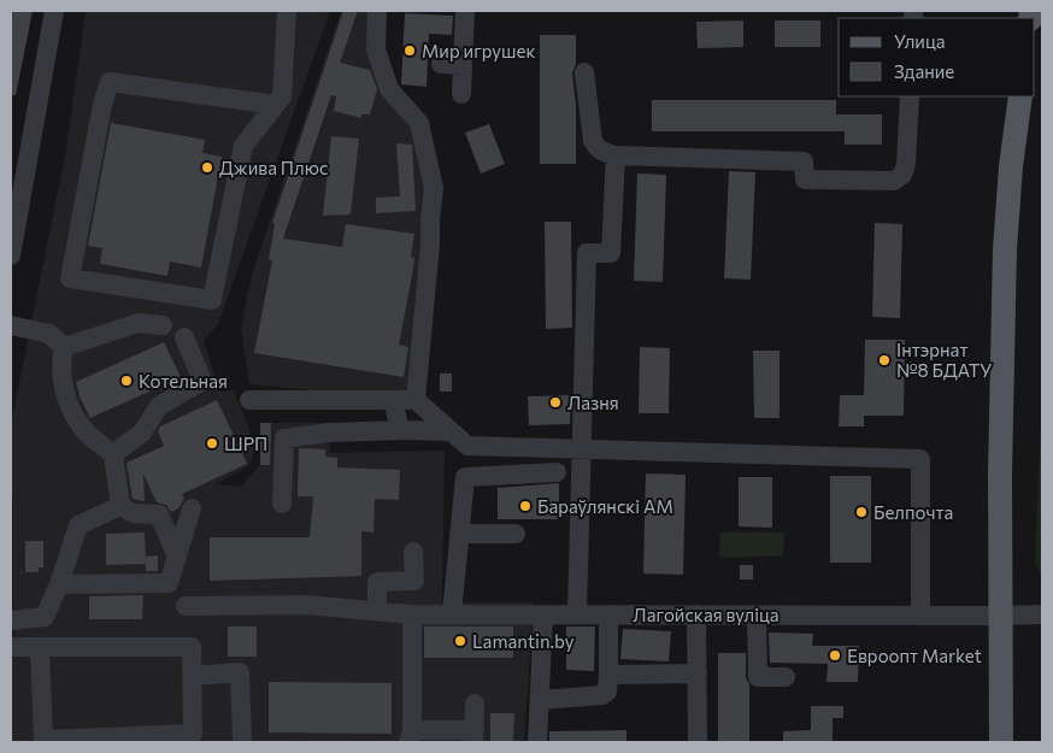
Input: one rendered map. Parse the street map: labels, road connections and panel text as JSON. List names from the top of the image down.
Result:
{
  "streets": {
    "street": ["Лагойская вуліца"]
  },
  "places": [
    "Мир игрушек",
    "Джива Плюс",
    "Інтэрнат №8 БДАТУ",
    "Котельная",
    "Лазня",
    "ШРП",
    "Бараўлянскі АМ",
    "Белпочта",
    "Lamantin.by",
    "Евроопт Market"
  ],
  "legend": ["Улица", "Здание"]
}
